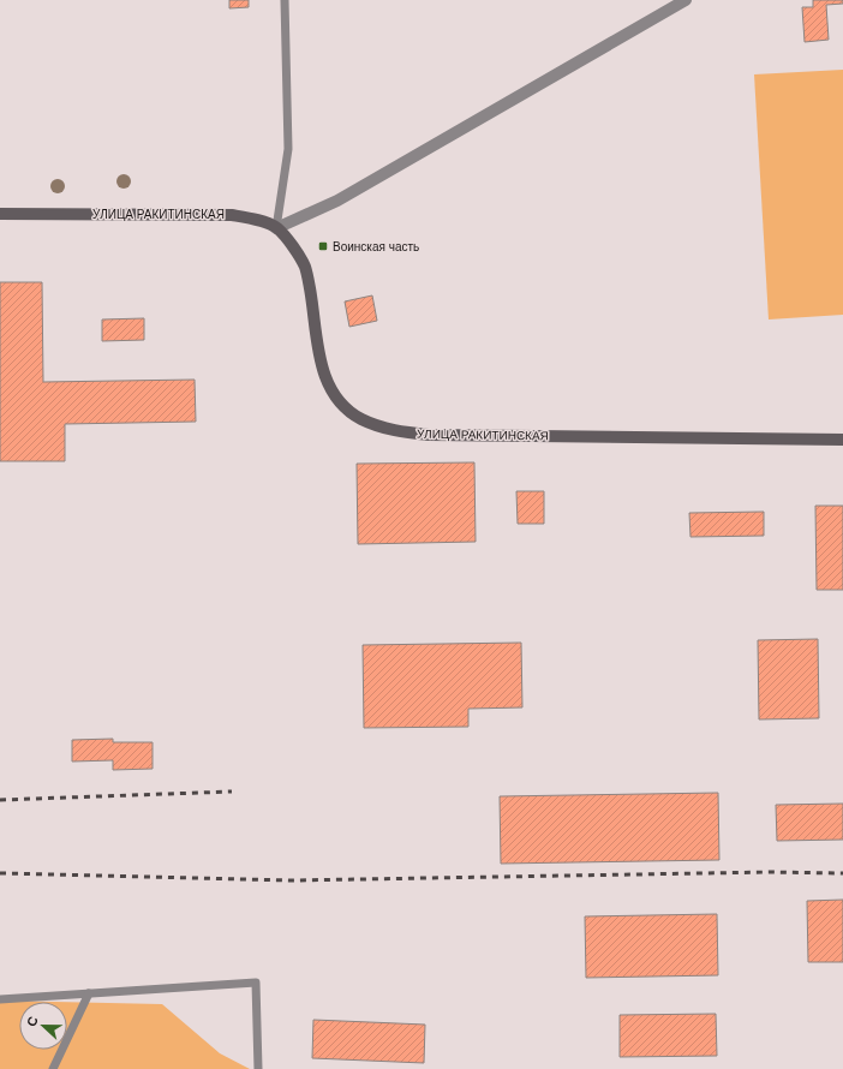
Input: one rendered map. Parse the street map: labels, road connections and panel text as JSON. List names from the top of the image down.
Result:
{
  "streets": {
    "street": ["УЛИЦА РАКИТИНСКАЯ"]
  },
  "places": {
    "transit": ["Воинская часть"]
  },
  "north": "left"
}
